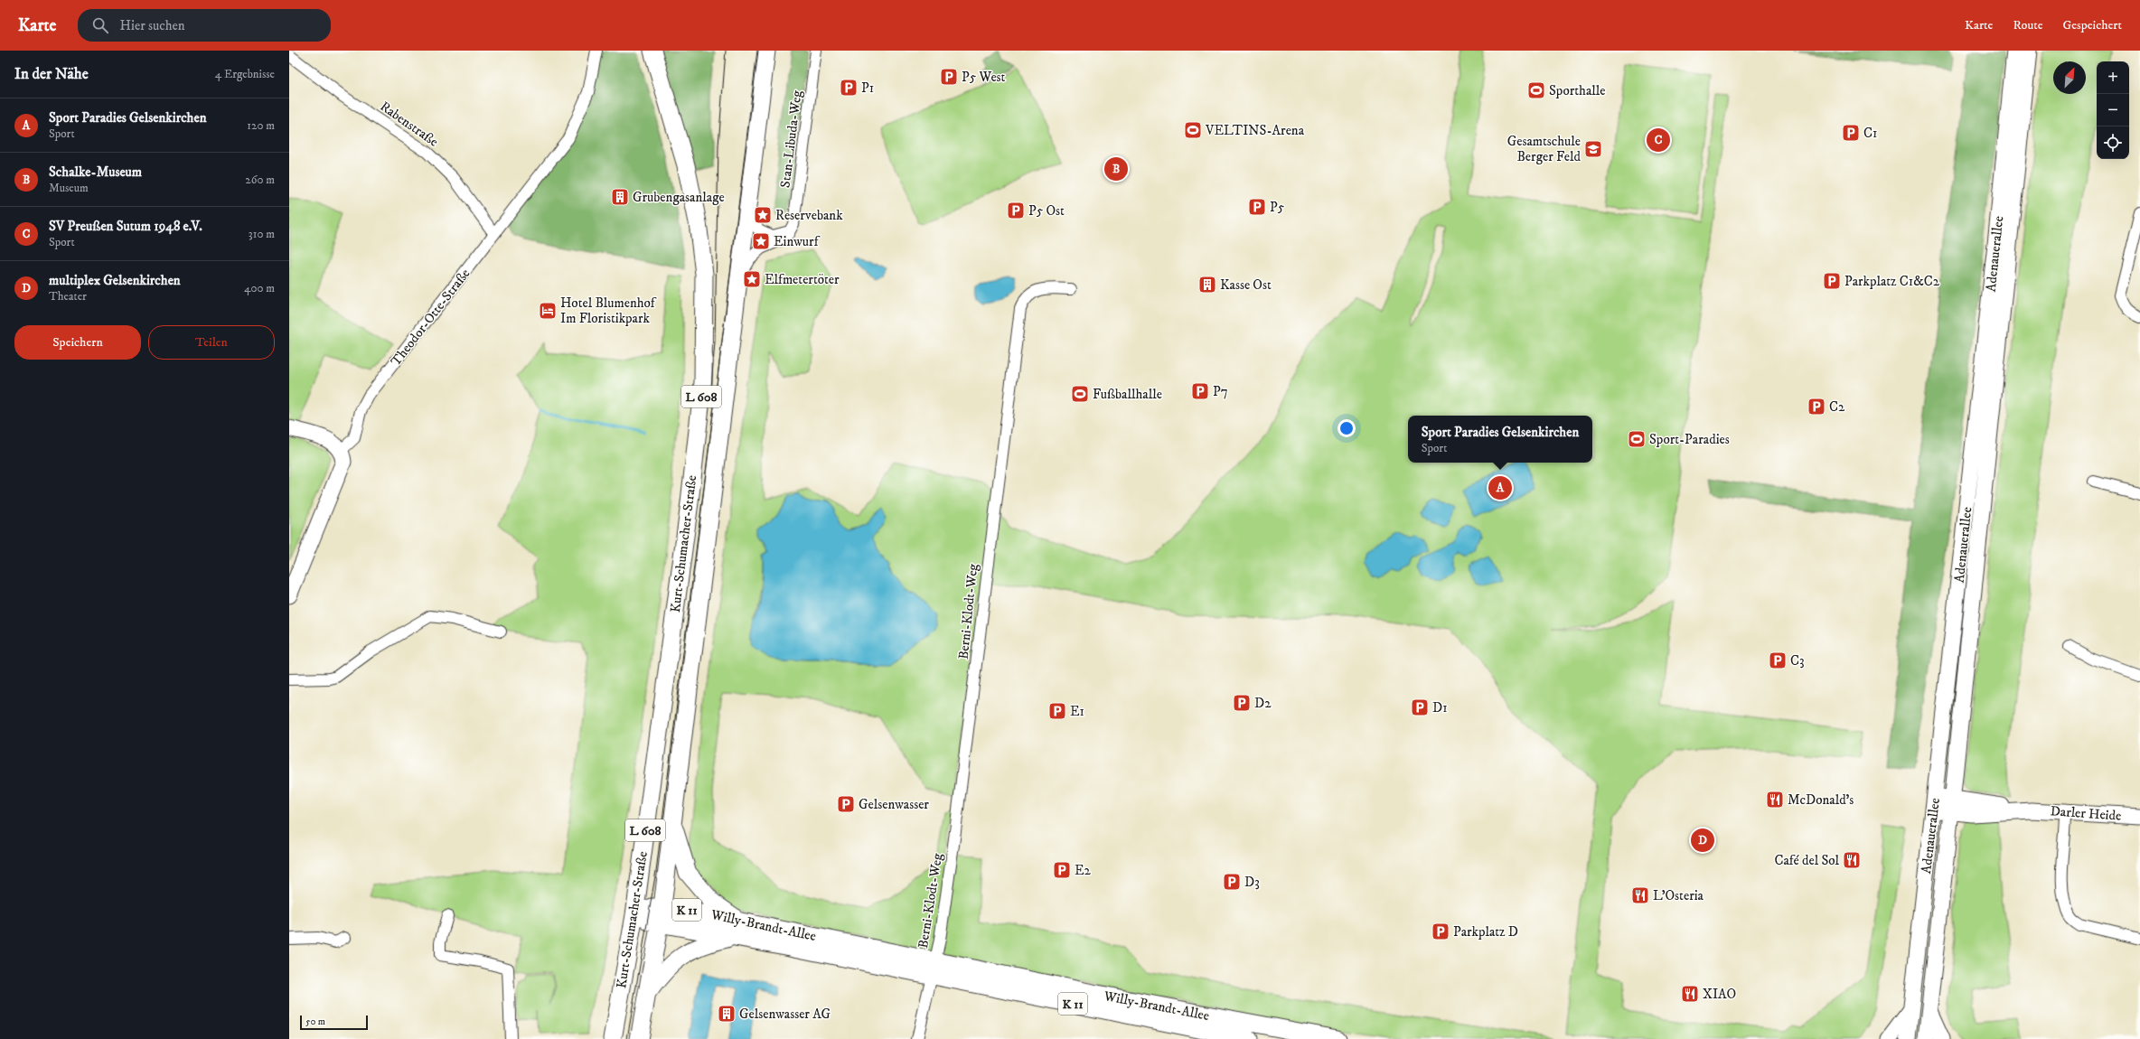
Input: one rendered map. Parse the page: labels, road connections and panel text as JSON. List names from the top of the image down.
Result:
{
  "streets": {
    "main road": [
      "Adenauerallee",
      "L 608",
      "Kurt-Schumacher-Straße",
      "Darler Heide",
      "K 11",
      "Willy-Brandt-Allee"
    ],
    "street": [
      "Rabenstraße",
      "Stan-Libuda-Weg",
      "Theodor-Otte-Straße",
      "Berni-Klodt-Weg"
    ]
  },
  "crossings": [
    ["Rabenstraße", "Theodor-Otte-Straße"],
    ["Stan-Libuda-Weg", "Kurt-Schumacher-Straße"],
    ["Adenauerallee", "Darler Heide"],
    ["Kurt-Schumacher-Straße", "Willy-Brandt-Allee"],
    ["Berni-Klodt-Weg", "Willy-Brandt-Allee"]
  ],
  "places": {
    "parking": [
      "P5 West",
      "P1",
      "C1",
      "P5",
      "P5 Ost",
      "Parkplatz C1&C2",
      "P7",
      "C2",
      "C3",
      "D2",
      "D1",
      "E1",
      "Gelsenwasser",
      "E2",
      "D3",
      "Parkplatz D"
    ],
    "sports": [
      "Sporthalle",
      "VELTINS-Arena",
      "Fußballhalle",
      "Sport-Paradies"
    ],
    "school or university": ["Gesamtschule Berger Feld"],
    "building": ["Grubengasanlage", "Kasse Ost", "Gelsenwasser AG"],
    "place": ["Reservebank", "Einwurf", "Elfmetertöter"],
    "hotel": ["Hotel Blumenhof Im Floristikpark"],
    "restaurant": [
      "McDonald's",
      "Café del Sol",
      "L'Osteria",
      "XIAO"
    ]
  },
  "scale_bar": "50 m",
  "north": "top right",
  "page": {
    "header": "Karte",
    "search": "Hier suchen",
    "nav": ["Karte", "Route", "Gespeichert"],
    "heading": ["In der Nähe", "4 Ergebnisse"],
    "map_buttons": ["+", "−"],
    "list": [
      {
        "mark": "A",
        "name": "Sport Paradies Gelsenkirchen",
        "note": "Sport",
        "value": "120 m"
      },
      {
        "mark": "B",
        "name": "Schalke-Museum",
        "note": "Museum",
        "value": "260 m"
      },
      {
        "mark": "C",
        "name": "SV Preußen Sutum 1948 e.V.",
        "note": "Sport",
        "value": "310 m"
      },
      {
        "mark": "D",
        "name": "multiplex Gelsenkirchen",
        "note": "Theater",
        "value": "400 m"
      }
    ],
    "pins": [
      "C",
      "B",
      "A",
      "D"
    ],
    "buttons": ["Speichern", "Teilen"],
    "popup": ["Sport Paradies Gelsenkirchen", "Sport"],
    "scale": "50 m"
  }
}
